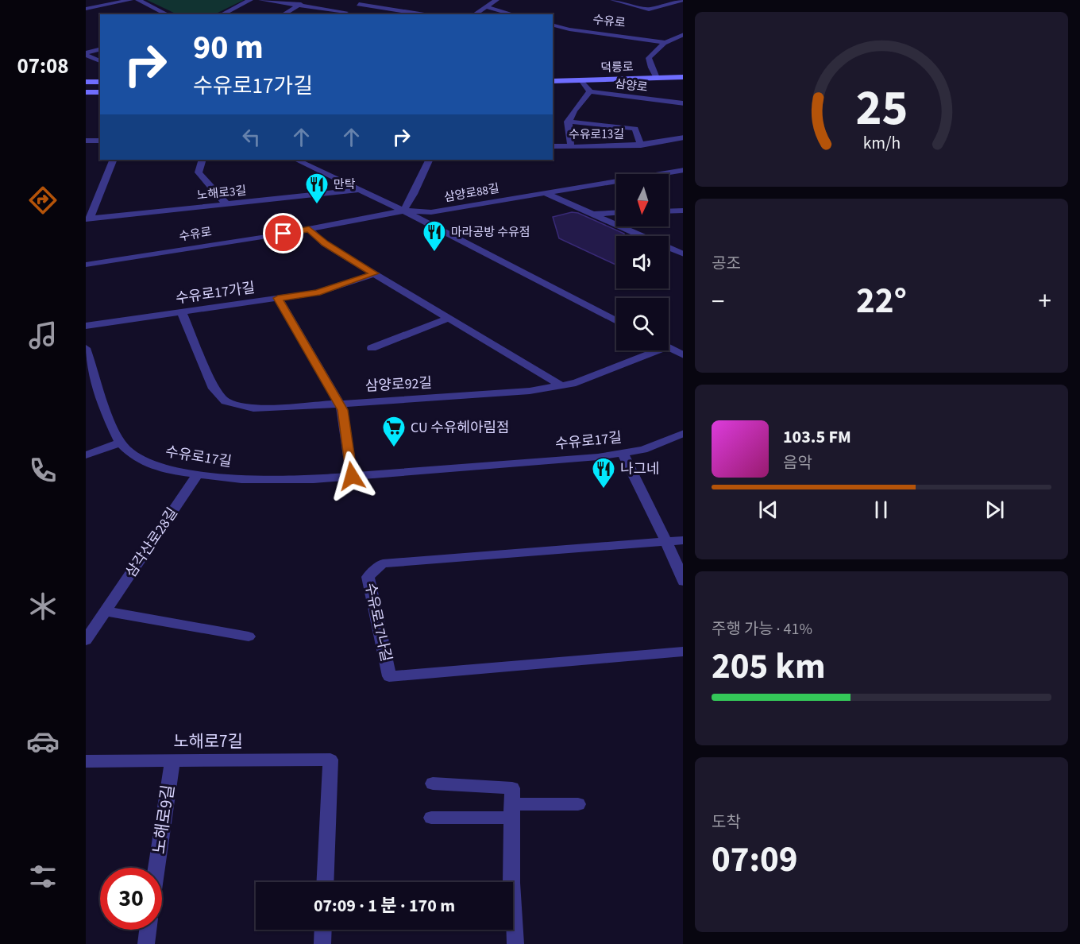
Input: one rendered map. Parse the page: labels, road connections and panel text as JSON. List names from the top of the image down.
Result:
{
  "streets": {
    "main road": ["덕릉로"],
    "street": [
      "수유로",
      "삼양로",
      "수유로13길",
      "노해로3길",
      "삼양로88길",
      "수유로17가길",
      "삼양로92길",
      "수유로17길",
      "삼각산로28길",
      "수유로17나길",
      "노해로7길",
      "노해로9길"
    ]
  },
  "crossings": [
    ["수유로", "삼양로"],
    ["수유로", "삼양로88길"],
    ["덕릉로", "삼양로"],
    ["덕릉로", "수유로13길"],
    ["수유로17가길", "삼양로92길"],
    ["수유로17길", "삼각산로28길"],
    ["노해로7길", "노해로9길"]
  ],
  "places": {
    "restaurant": ["만탁", "마라공방 수유점", "나그네"],
    "supermarket": ["CU 수유헤아림점"]
  },
  "north": "bottom",
  "page": {
    "tabs": "07:08",
    "turn": ["90 m", "수유로17가길"],
    "tile": [
      "공조",
      ["주행 가능 · 41%", "205 km"],
      ["도착", "07:09"]
    ],
    "heat": ["−", "22°", "+"],
    "song": ["103.5 FM", "음악"],
    "limit": "30",
    "trip": "07:09 · 1 분 · 170 m",
    "gauge": ["25", "km/h"]
  }
}
